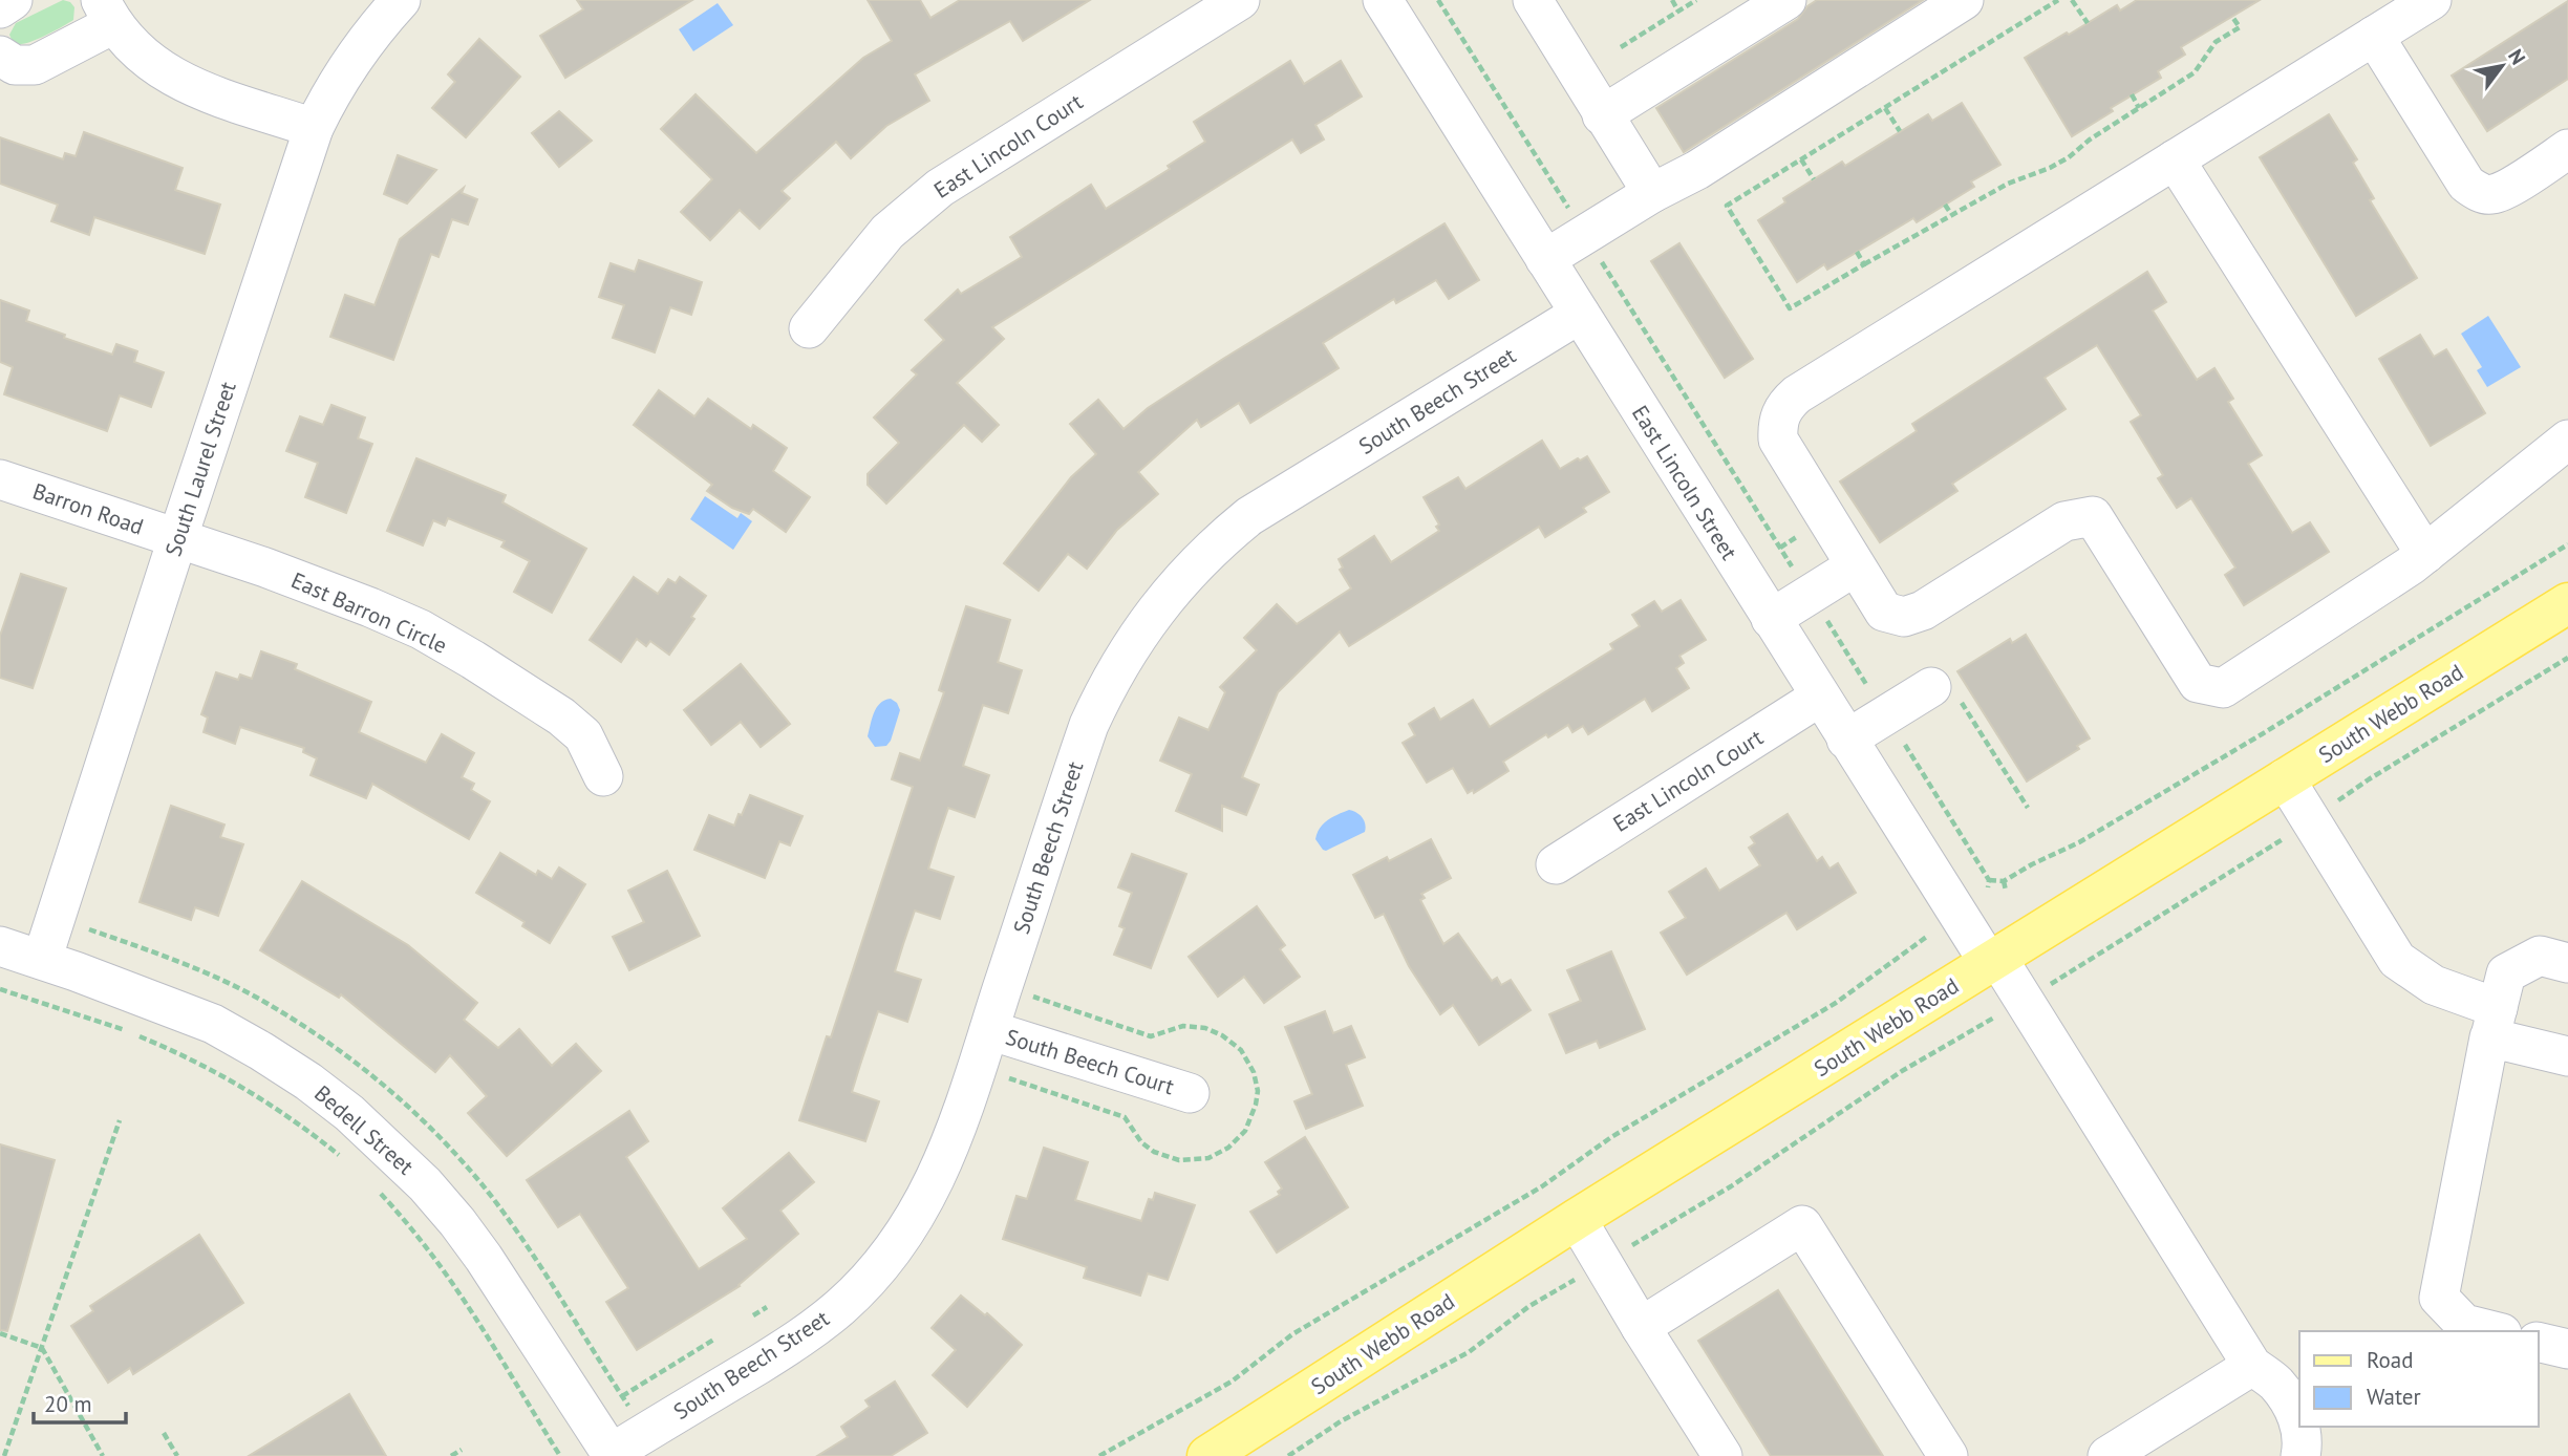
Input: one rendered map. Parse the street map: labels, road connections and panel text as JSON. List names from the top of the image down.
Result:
{
  "streets": {
    "main road": ["South Webb Road"],
    "street": [
      "East Lincoln Court",
      "South Beech Street",
      "South Laurel Street",
      "East Lincoln Street",
      "Barron Road",
      "East Barron Circle",
      "South Beech Court",
      "Bedell Street"
    ]
  },
  "crossings": [
    ["East Lincoln Court", "East Lincoln Street"],
    ["South Beech Street", "East Lincoln Street"],
    ["South Beech Street", "South Beech Court"],
    ["South Beech Street", "Bedell Street"],
    ["South Laurel Street", "Barron Road"],
    ["South Laurel Street", "East Barron Circle"],
    ["South Laurel Street", "Bedell Street"],
    ["East Lincoln Street", "South Webb Road"],
    ["Barron Road", "East Barron Circle"]
  ],
  "legend": ["Road", "Water"],
  "scale_bar": "20 m",
  "north": "top right"
}
